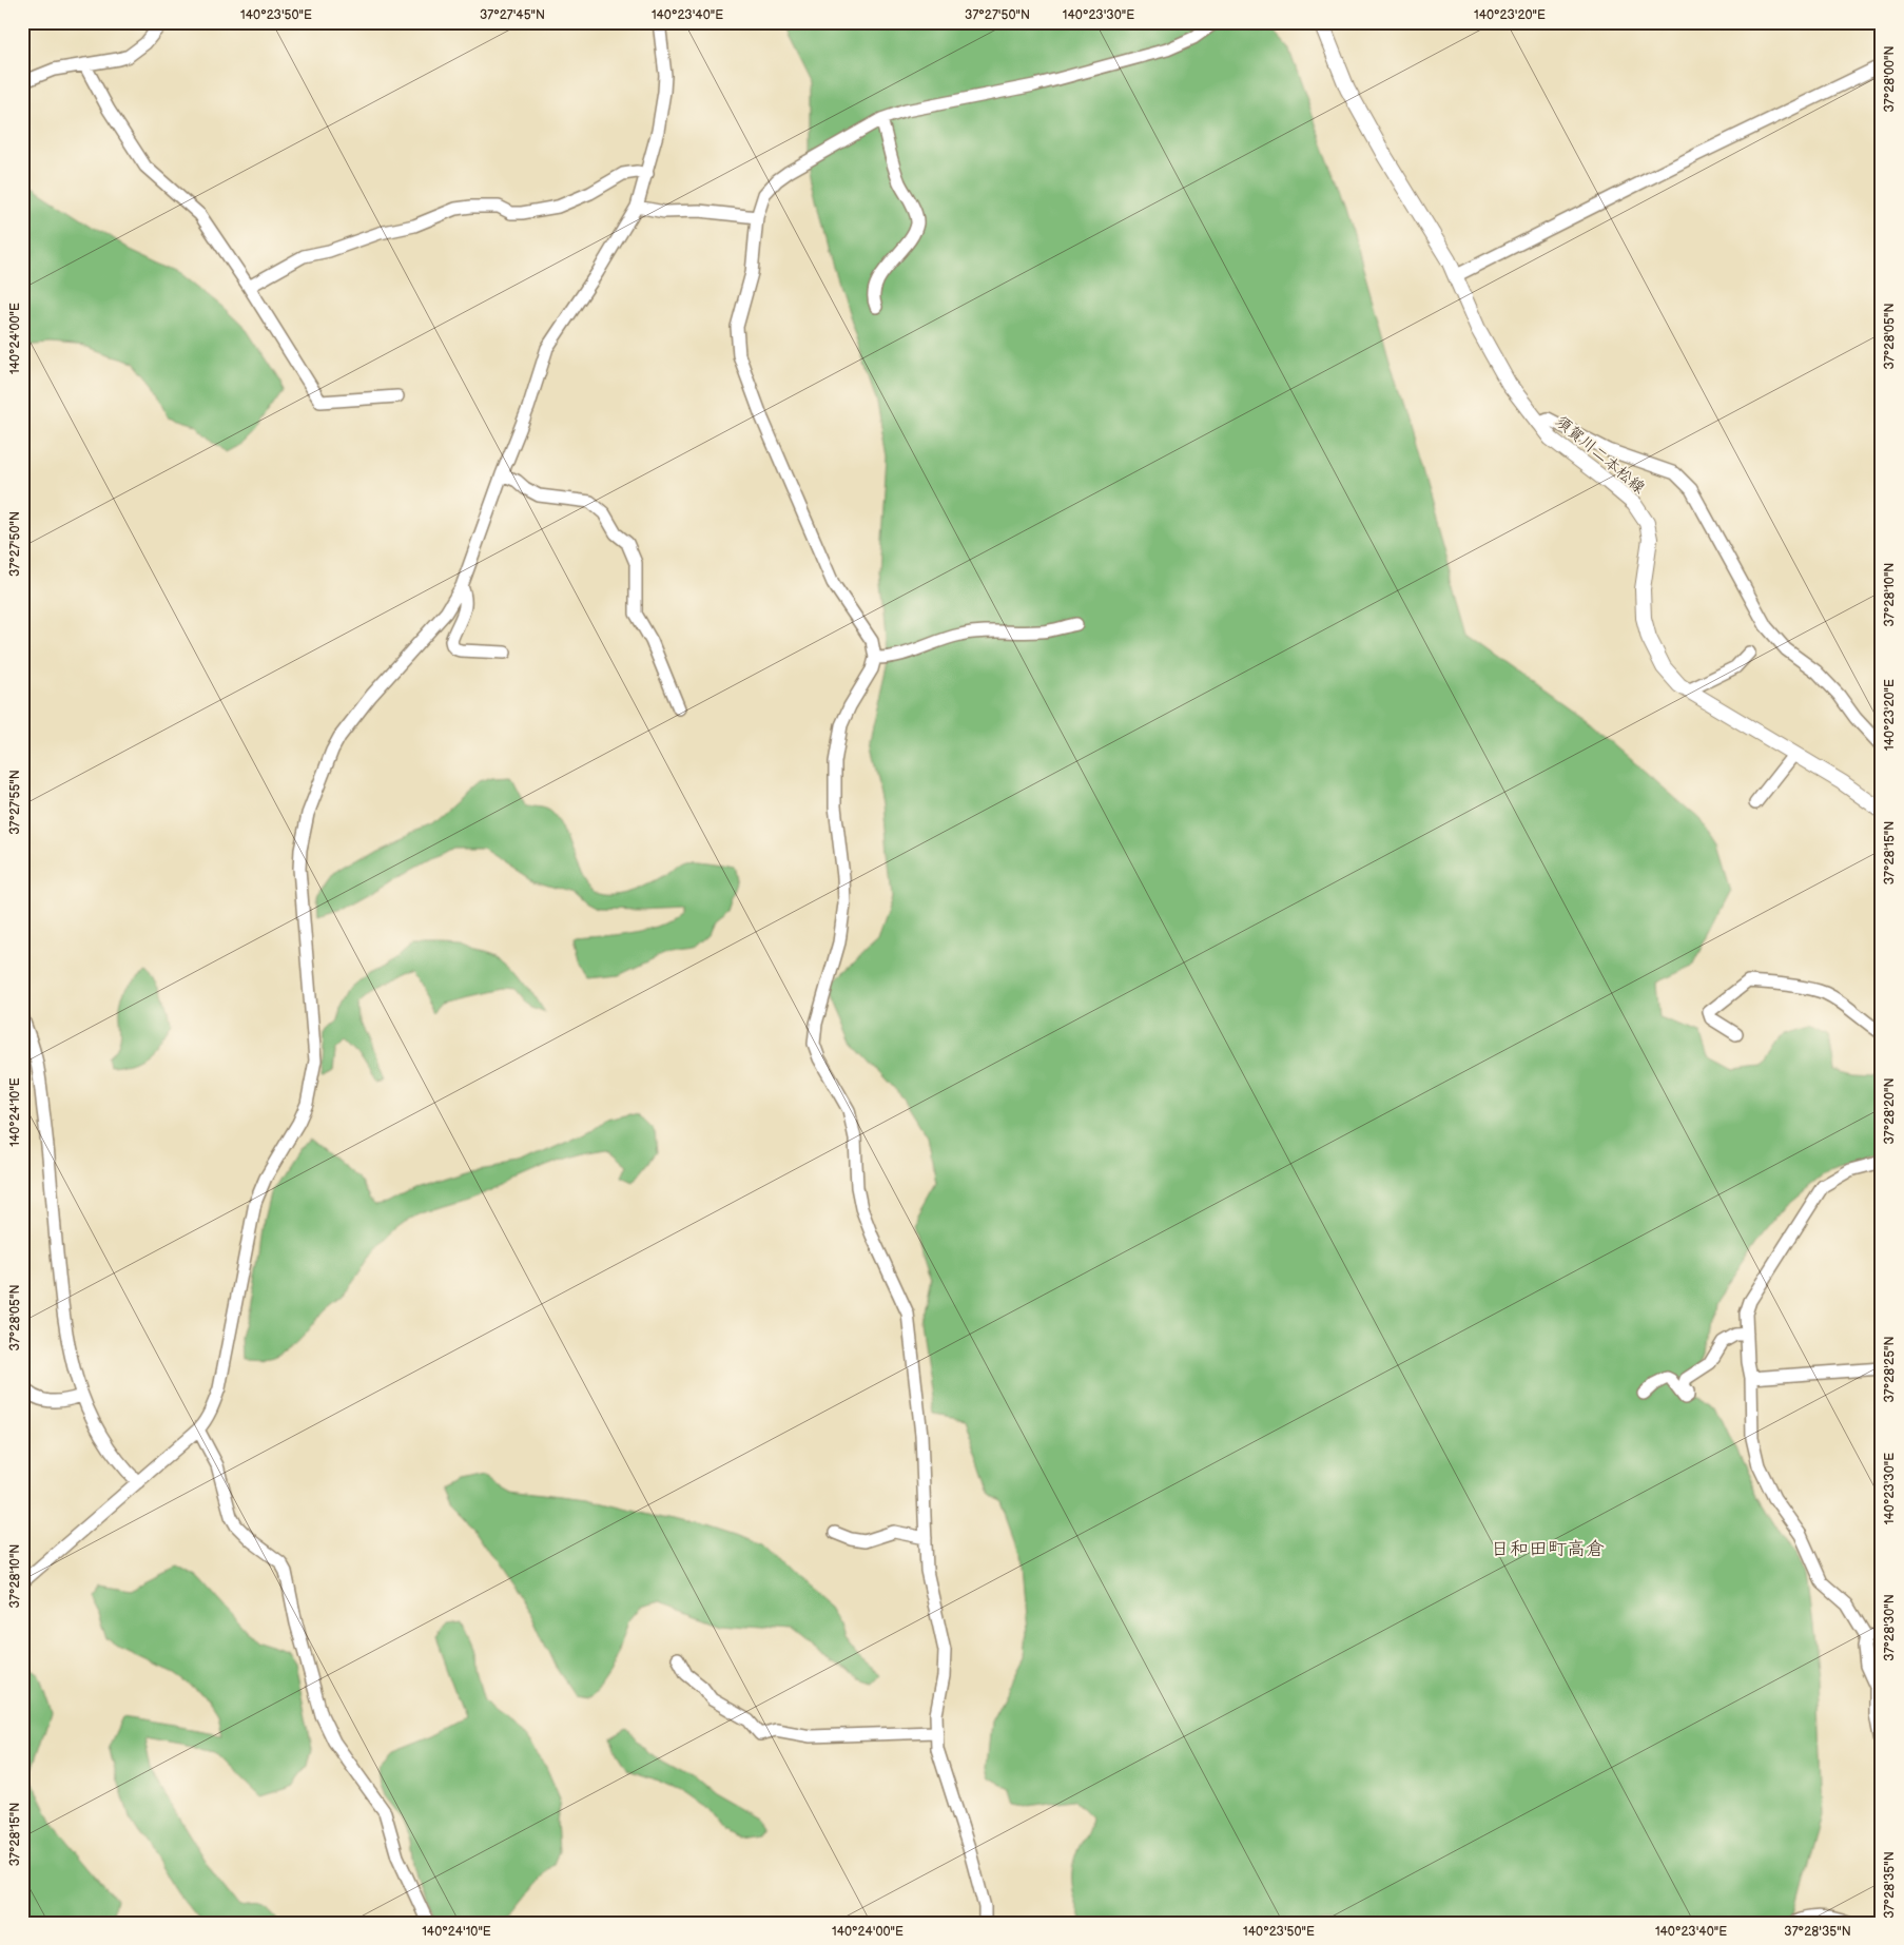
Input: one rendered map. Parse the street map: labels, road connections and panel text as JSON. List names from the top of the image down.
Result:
{
  "streets": {
    "main road": ["須賀川二本松線"]
  },
  "districts": ["日和田町高倉"],
  "coordinates": [
    "140°23'50\"E",
    "37°27'45\"N",
    "140°23'40\"E",
    "37°27'50\"N",
    "140°23'30\"E",
    "140°23'20\"E",
    "37°28'00\"N",
    "37°28'05\"N",
    "140°24'00\"E",
    "37°28'10\"N",
    "37°27'55\"N",
    "37°28'15\"N",
    "37°28'20\"N",
    "140°24'10\"E",
    "37°28'25\"N",
    "37°28'30\"N",
    "37°28'35\"N"
  ]
}
